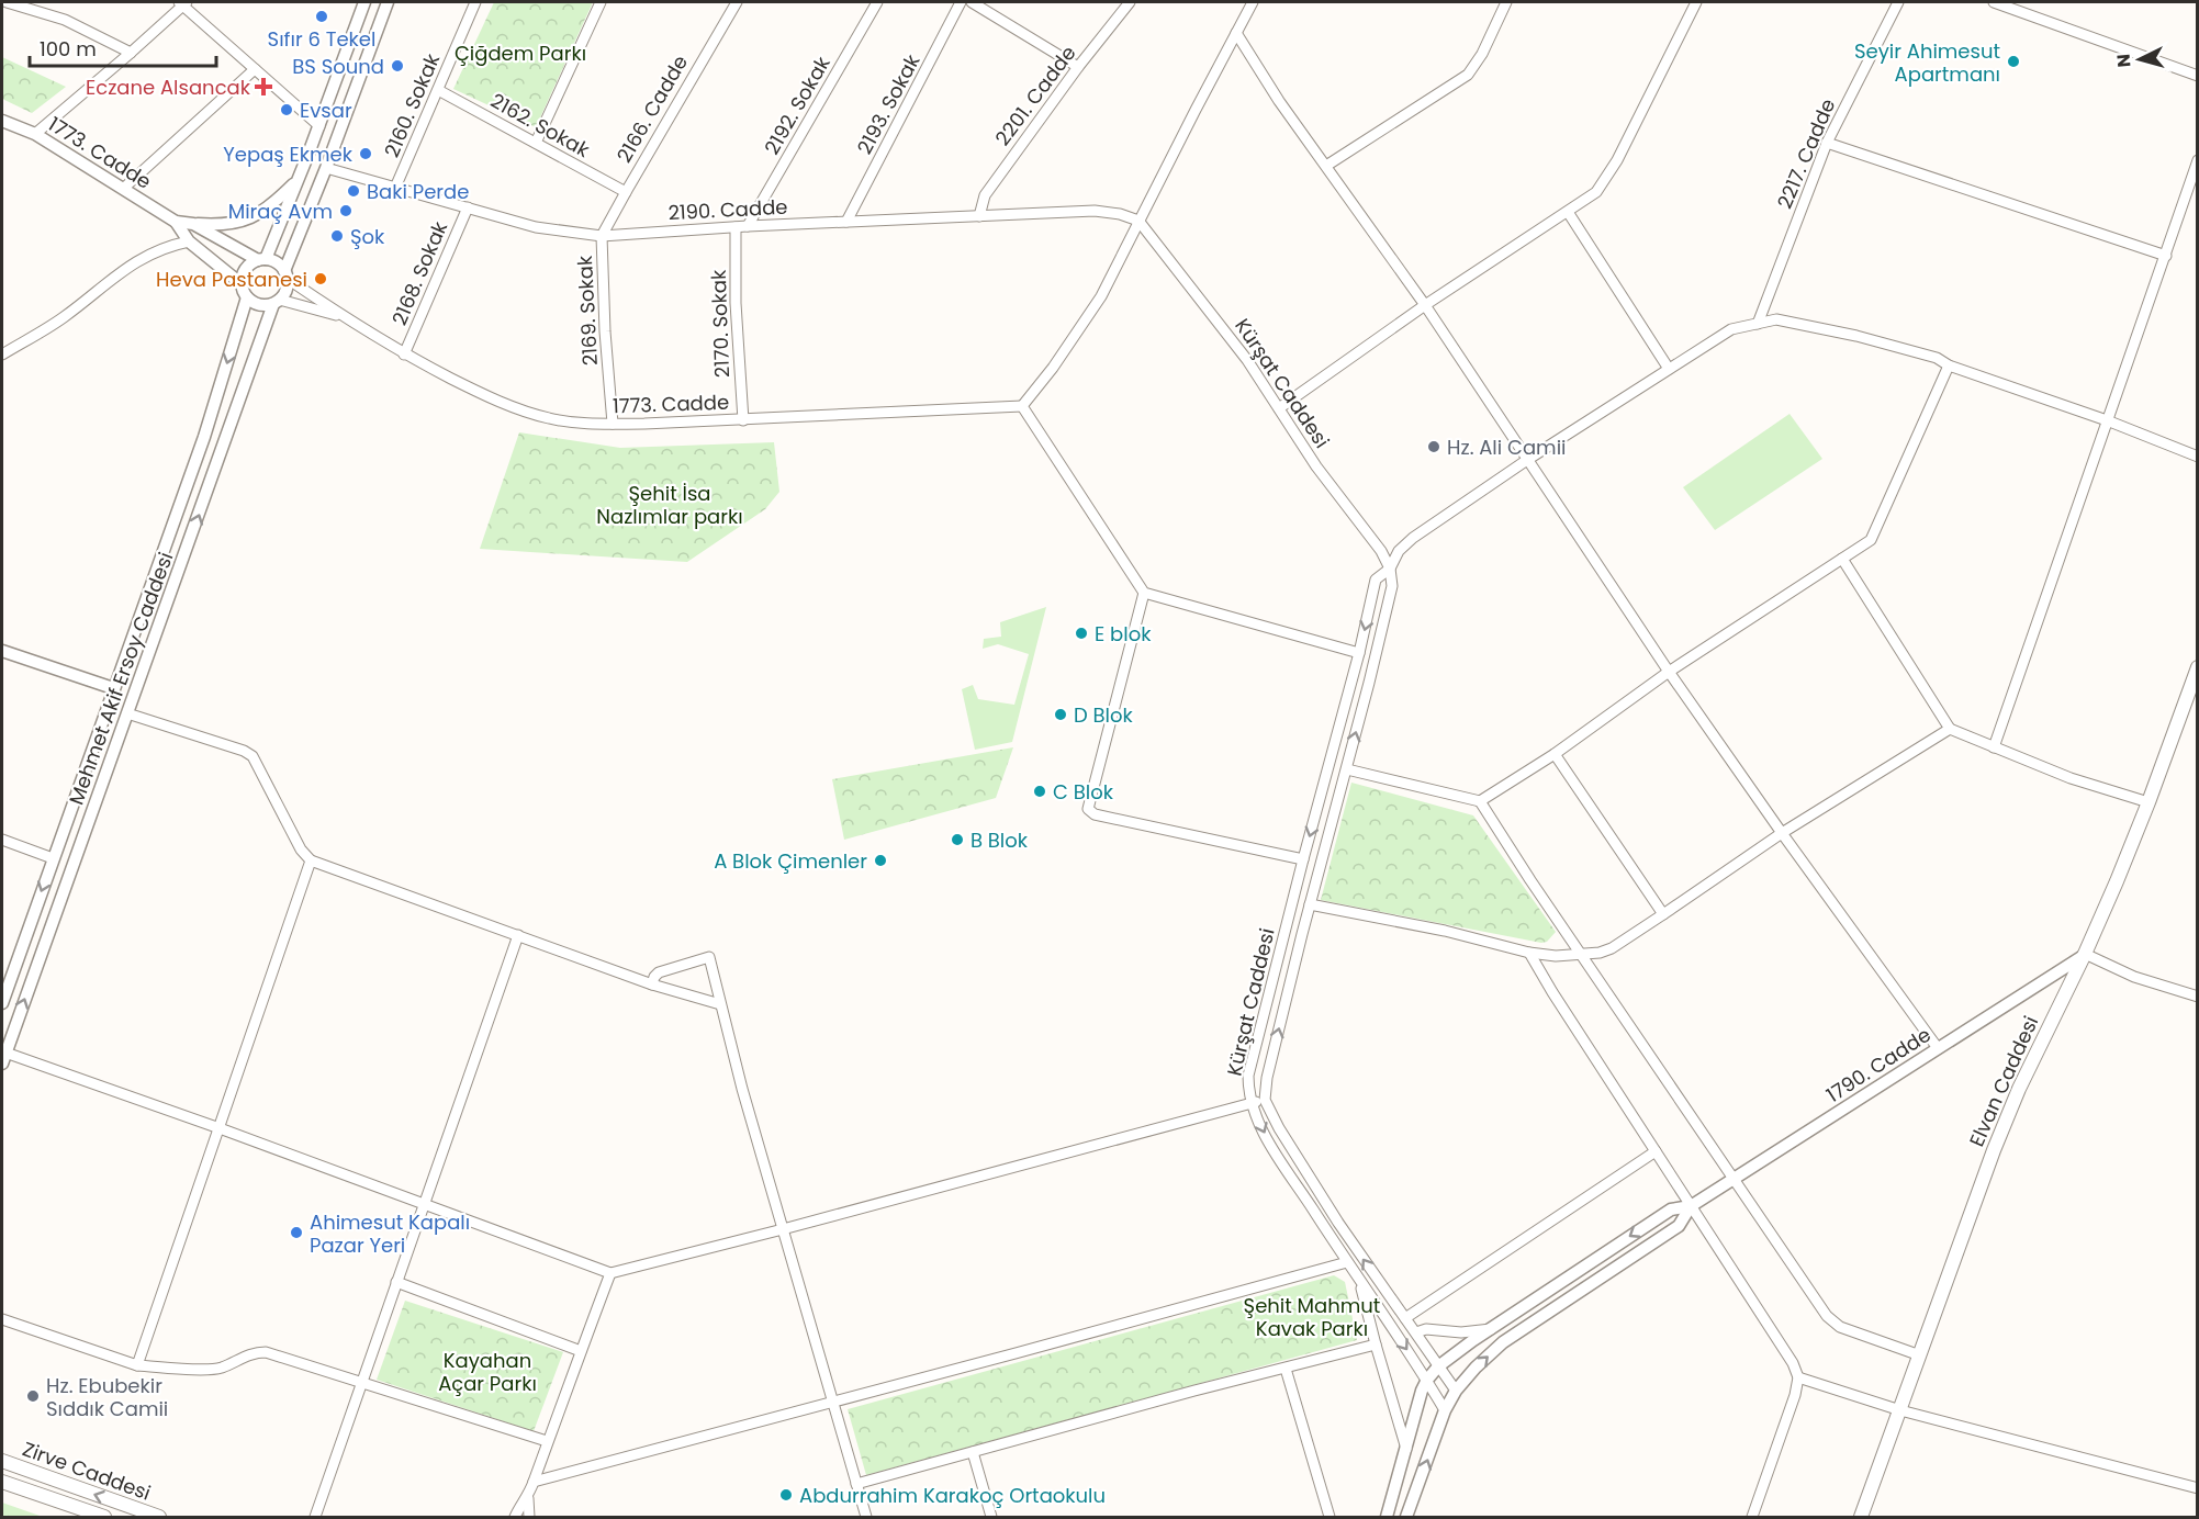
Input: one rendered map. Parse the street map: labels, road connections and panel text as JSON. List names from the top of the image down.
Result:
{
  "streets": {
    "main road": ["Elvan Caddesi", "Zirve Caddesi"],
    "street": [
      "2201. Cadde",
      "2193. Sokak",
      "2160. Sokak",
      "2192. Sokak",
      "2166. Cadde",
      "2162. Sokak",
      "1773. Cadde",
      "2217. Cadde",
      "2190. Cadde",
      "2168. Sokak",
      "2169. Sokak",
      "2170. Sokak",
      "Kürşat Caddesi",
      "Mehmet Akif Ersoy Caddesi",
      "1790. Cadde"
    ]
  },
  "crossings": [
    ["2201. Cadde", "2190. Cadde"],
    ["2193. Sokak", "2190. Cadde"],
    ["2160. Sokak", "2162. Sokak"],
    ["2160. Sokak", "2190. Cadde"],
    ["2192. Sokak", "2190. Cadde"],
    ["2166. Cadde", "2162. Sokak"],
    ["2166. Cadde", "2190. Cadde"],
    ["2166. Cadde", "2169. Sokak"],
    ["1773. Cadde", "2168. Sokak"],
    ["1773. Cadde", "2169. Sokak"],
    ["1773. Cadde", "2170. Sokak"],
    ["1773. Cadde", "Mehmet Akif Ersoy Caddesi"],
    ["2190. Cadde", "2168. Sokak"],
    ["2190. Cadde", "2169. Sokak"],
    ["2190. Cadde", "2170. Sokak"],
    ["2190. Cadde", "Kürşat Caddesi"],
    ["Kürşat Caddesi", "1790. Cadde"],
    ["1790. Cadde", "Elvan Caddesi"]
  ],
  "parks": [
    "Çiğdem Parkı",
    "Şehit İsa Nazlımlar parkı",
    "Şehit Mahmut Kavak Parkı",
    "Kayahan Açar Parkı"
  ],
  "places": {
    "other": [
      "Sıfır 6 Tekel",
      "Seyir Ahimesut Apartmanı",
      "BS Sound",
      "Evsar",
      "Yepaş Ekmek",
      "Baki Perde",
      "Miraç Avm",
      "Şok",
      "Heva Pastanesi",
      "Hz. Ali Camii",
      "E blok",
      "D Blok",
      "C Blok",
      "B Blok",
      "A Blok Çimenler",
      "Ahimesut Kapalı Pazar Yeri",
      "Hz. Ebubekir Sıddık Camii",
      "Abdurrahim Karakoç Ortaokulu"
    ],
    "health": ["Eczane Alsancak"]
  },
  "scale_bar": "100 m",
  "north": "left"
}
